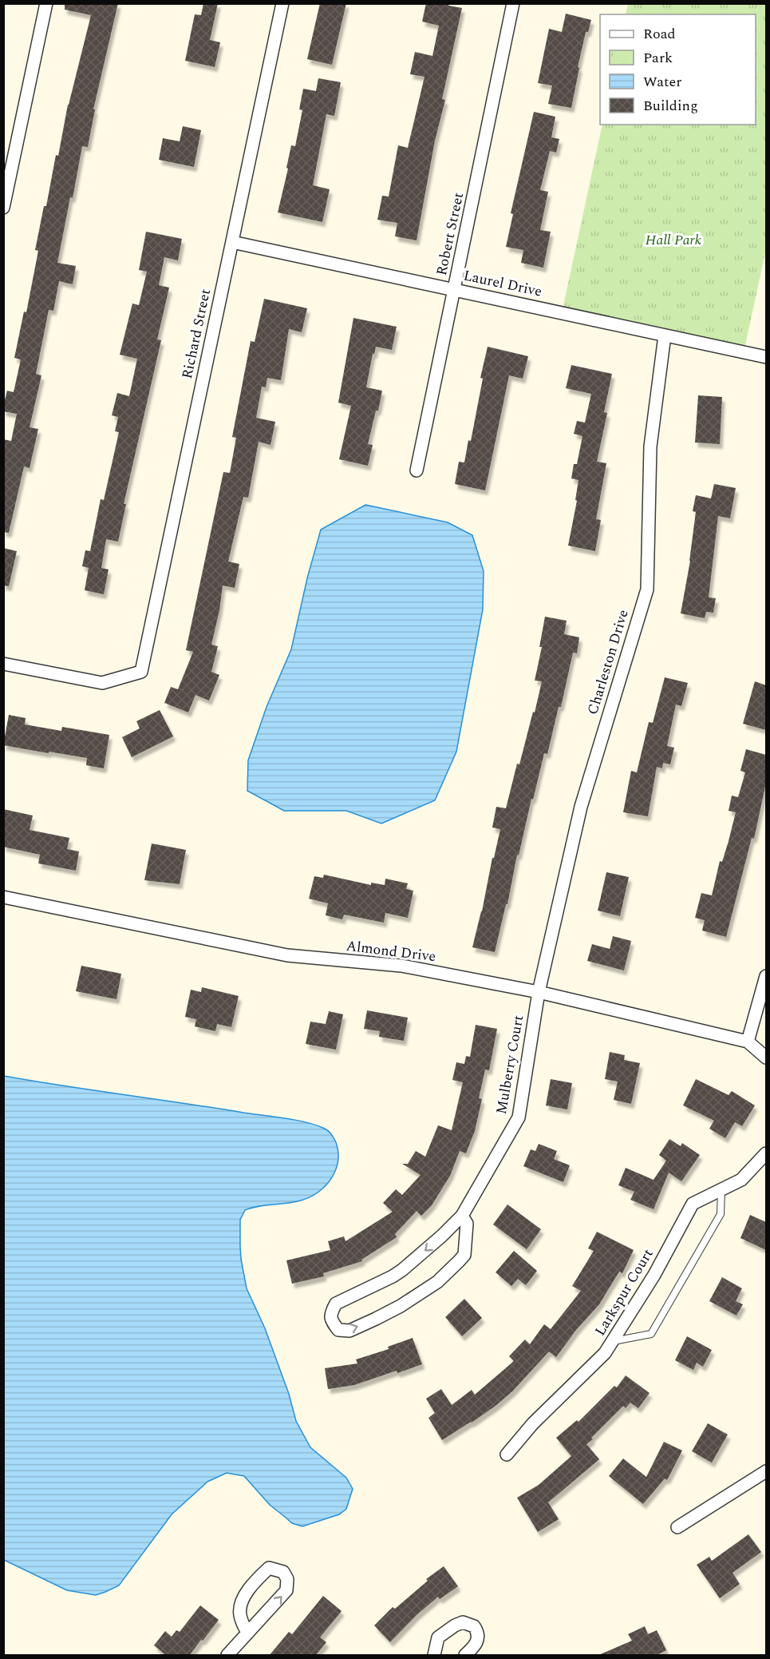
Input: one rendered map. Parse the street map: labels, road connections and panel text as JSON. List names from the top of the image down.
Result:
{
  "streets": {
    "street": [
      "Robert Street",
      "Laurel Drive",
      "Richard Street",
      "Charleston Drive",
      "Almond Drive",
      "Mulberry Court",
      "Larkspur Court"
    ]
  },
  "crossings": [
    ["Robert Street", "Laurel Drive"],
    ["Laurel Drive", "Richard Street"],
    ["Laurel Drive", "Charleston Drive"],
    ["Charleston Drive", "Almond Drive"],
    ["Charleston Drive", "Mulberry Court"],
    ["Almond Drive", "Mulberry Court"]
  ],
  "parks": ["Hall Park"],
  "legend": [
    "Road",
    "Park",
    "Water",
    "Building"
  ]
}
